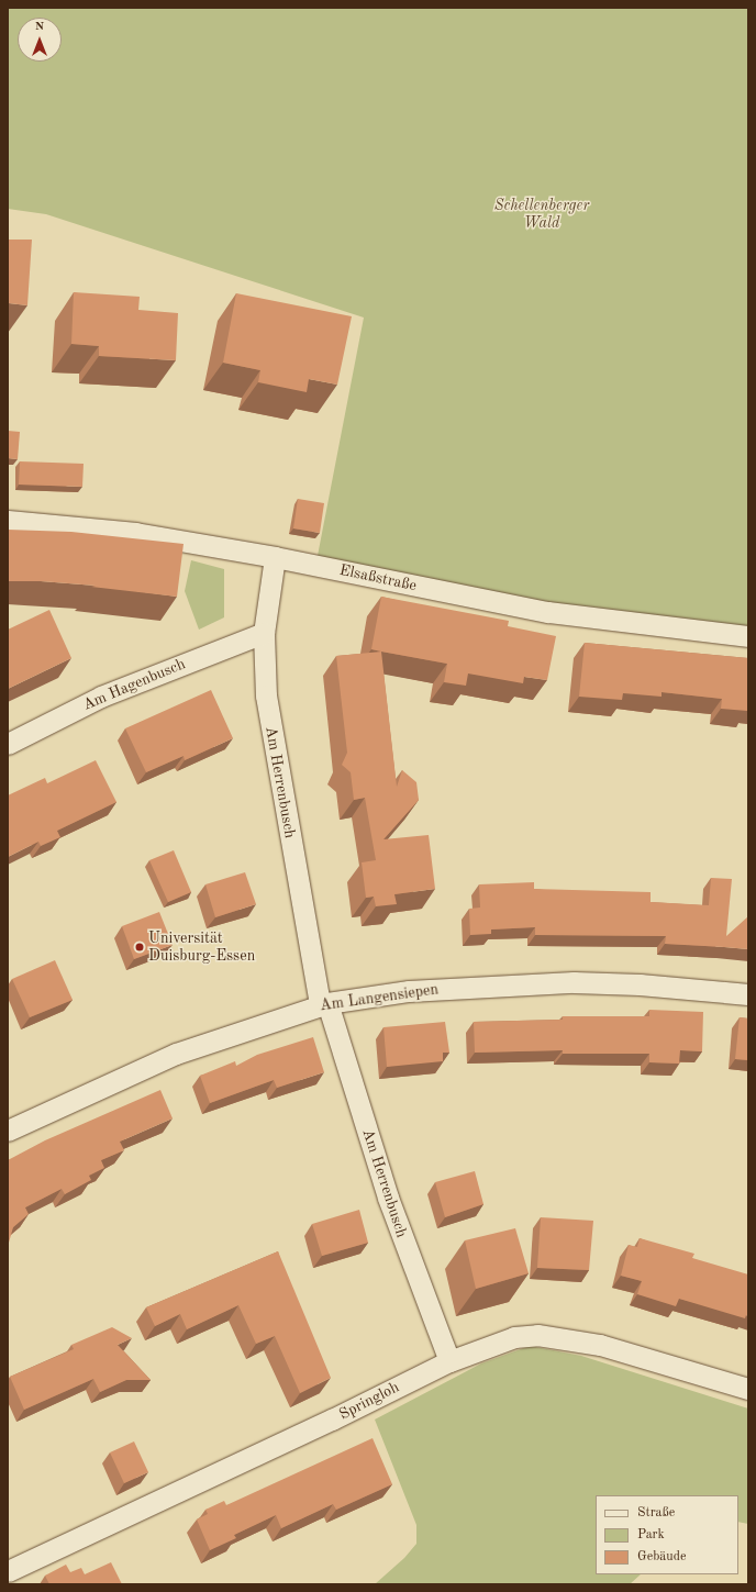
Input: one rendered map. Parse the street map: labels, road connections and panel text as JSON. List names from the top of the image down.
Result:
{
  "streets": {
    "street": [
      "Elsaßstraße",
      "Am Hagenbusch",
      "Am Herrenbusch",
      "Am Langensiepen",
      "Springloh"
    ]
  },
  "crossings": [
    ["Elsaßstraße", "Am Herrenbusch"],
    ["Am Hagenbusch", "Am Herrenbusch"],
    ["Am Herrenbusch", "Am Langensiepen"],
    ["Am Herrenbusch", "Springloh"]
  ],
  "parks": ["Schellenberger Wald"],
  "places": ["Universität Duisburg-Essen"],
  "legend": ["Straße", "Park", "Gebäude"],
  "north": "top"
}
